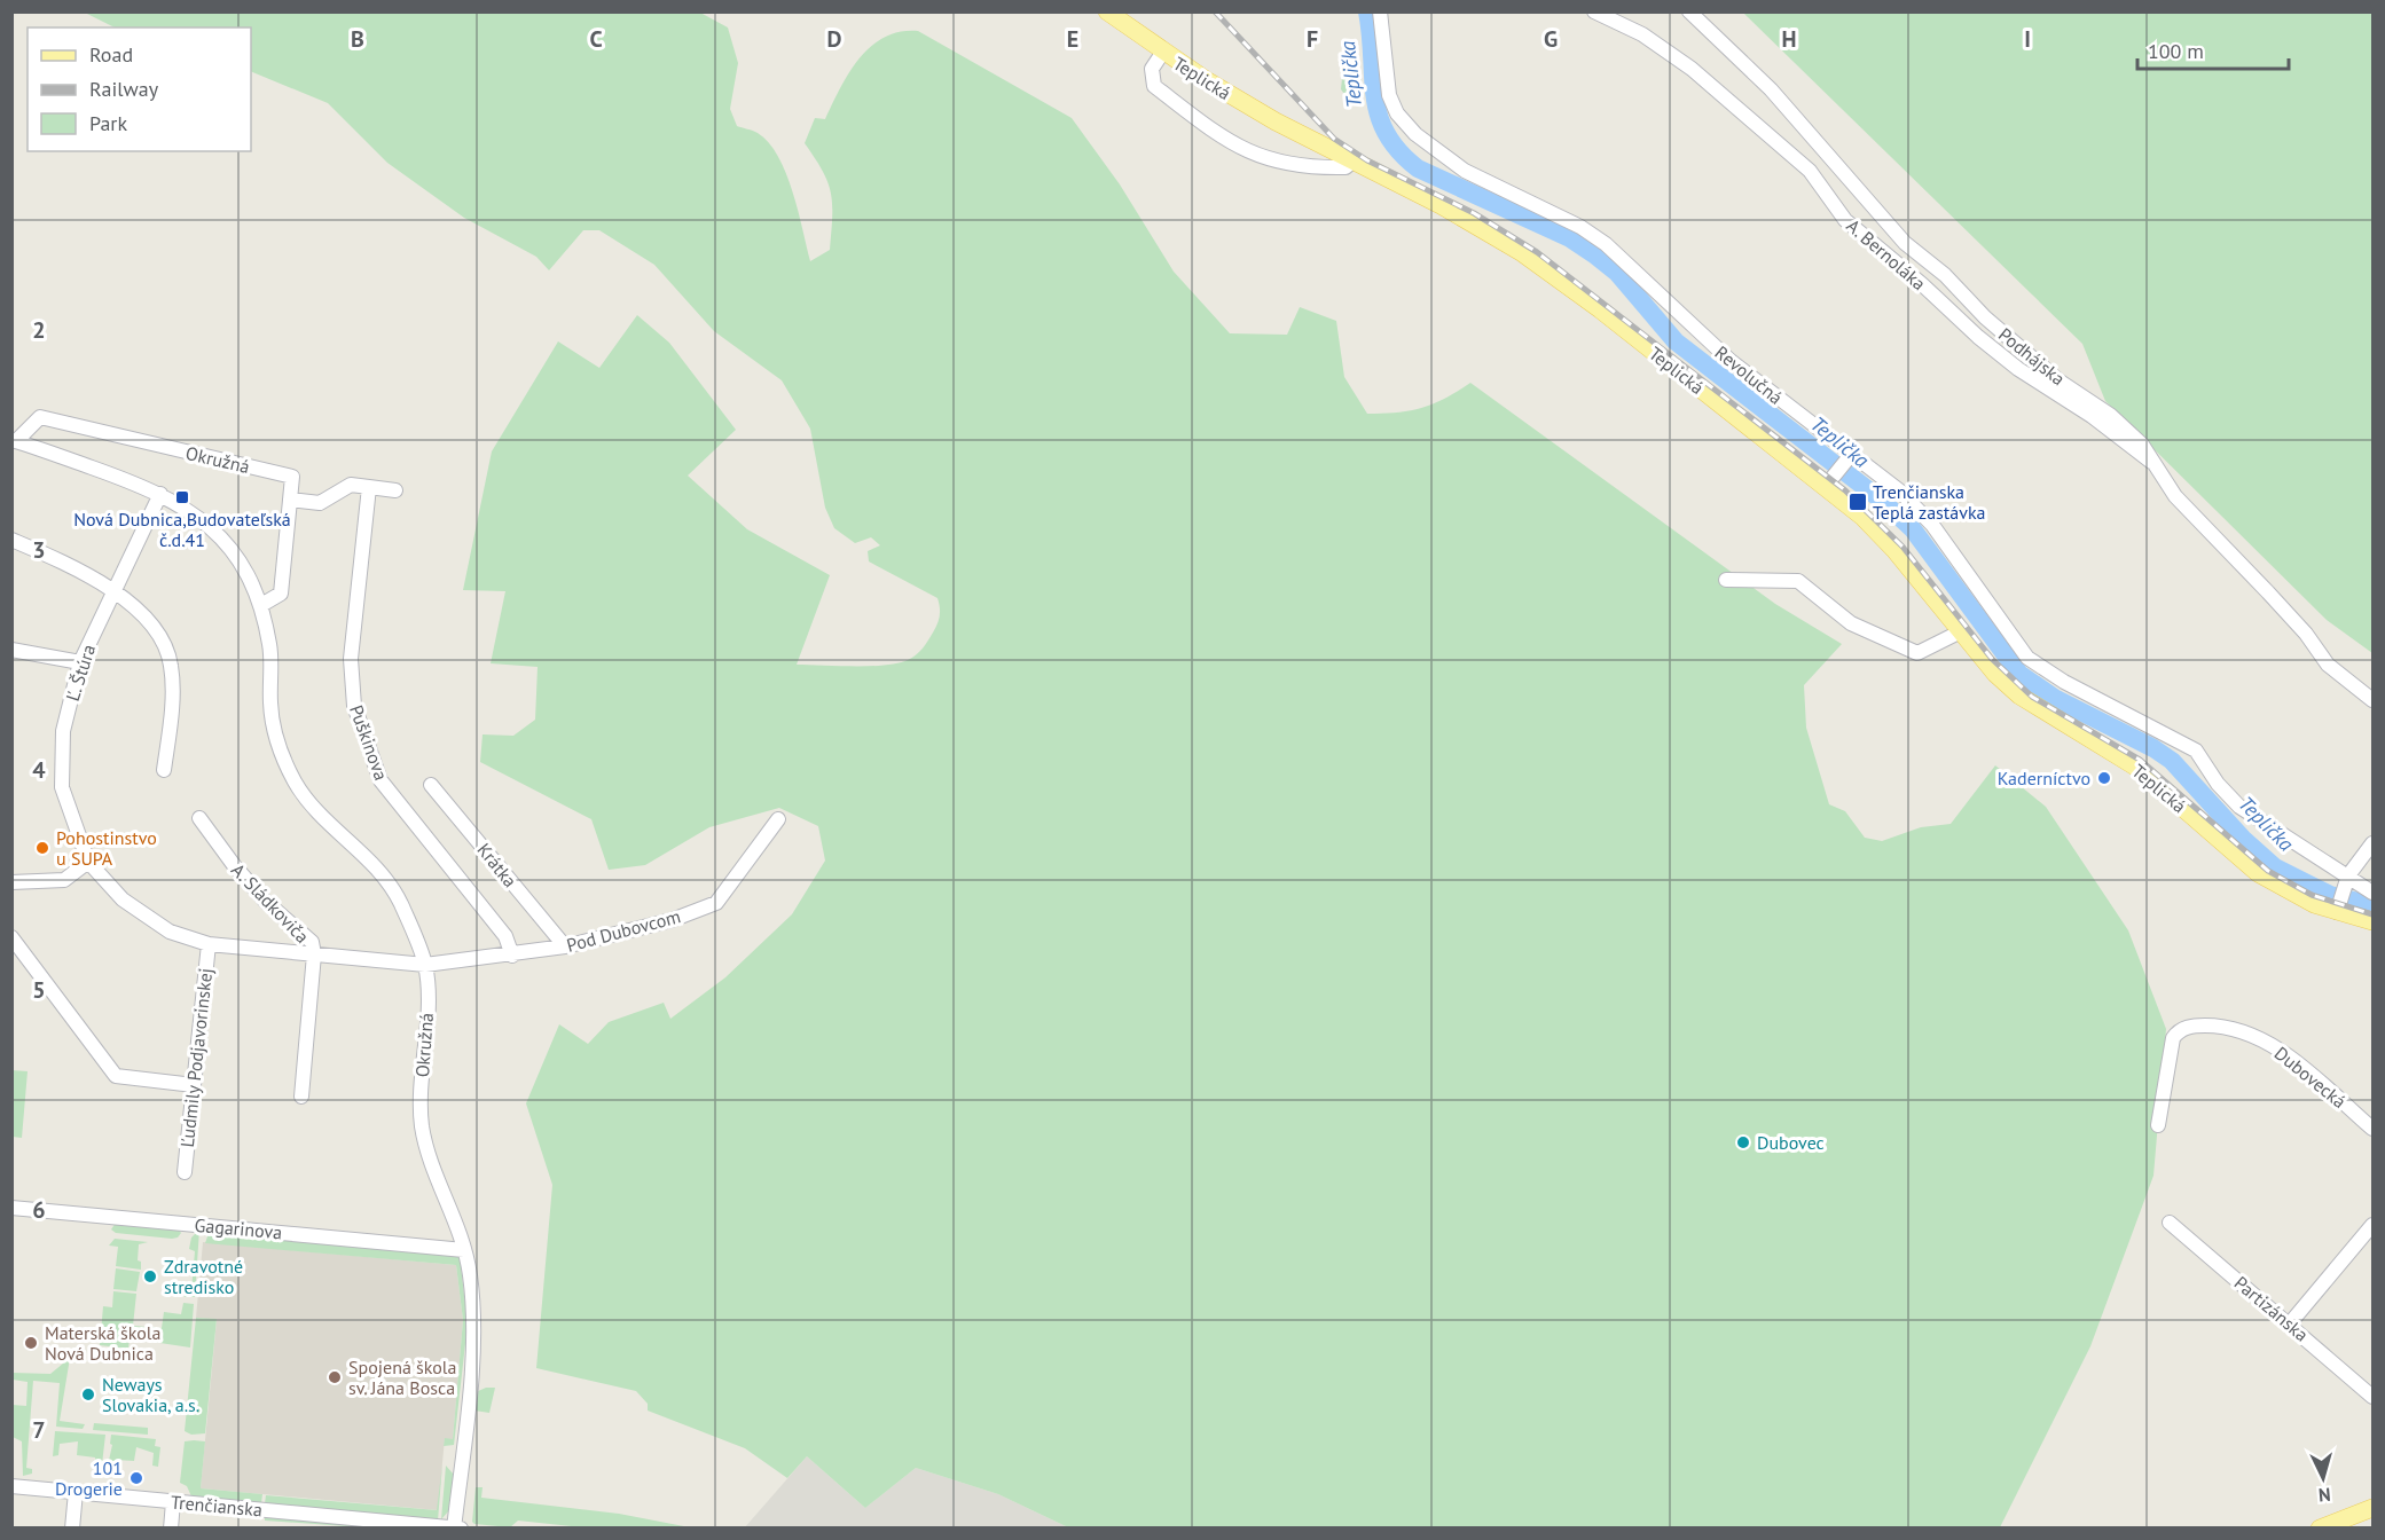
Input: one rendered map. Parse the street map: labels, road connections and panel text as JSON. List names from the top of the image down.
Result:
{
  "streets": {
    "main road": ["Teplická"],
    "street": [
      "A. Bernoláka",
      "Podhájska",
      "Revolučná",
      "Okružná",
      "Ľ. Štúra",
      "Puškinova",
      "Krátka",
      "A. Sládkoviča",
      "Pod Dubovcom",
      "Ľudmily Podjavorinskej",
      "Dubovecká",
      "Gagarinova",
      "Partizánska",
      "Trenčianska"
    ]
  },
  "crossings": [
    ["Teplická", "Revolučná"],
    ["A. Bernoláka", "Podhájska"],
    ["Okružná", "Ľ. Štúra"],
    ["Okružná", "Pod Dubovcom"],
    ["Okružná", "Gagarinova"],
    ["Okružná", "Trenčianska"],
    ["Ľ. Štúra", "A. Sládkoviča"],
    ["Ľ. Štúra", "Pod Dubovcom"],
    ["Ľ. Štúra", "Ľudmily Podjavorinskej"],
    ["Puškinova", "Pod Dubovcom"],
    ["Krátka", "Pod Dubovcom"]
  ],
  "water": ["Teplička"],
  "places": {
    "transit": ["Nová Dubnica,Budovateľská č.d.41", "Trenčianska Teplá zastávka"],
    "other": [
      "Kaderníctvo",
      "Pohostinstvo u SUPA",
      "Dubovec",
      "Zdravotné stredisko",
      "Materská škola Nová Dubnica",
      "Spojená škola sv. Jána Bosca",
      "Neways Slovakia, a.s.",
      "101 Drogerie"
    ]
  },
  "legend": ["Road", "Railway", "Park"],
  "scale_bar": "100 m",
  "north": "bottom",
  "grid": {
    "columns": [
      "B",
      "C",
      "D",
      "E",
      "F",
      "G",
      "H",
      "I"
    ],
    "rows": [
      "2",
      "3",
      "4",
      "5",
      "6",
      "7"
    ]
  }
}
